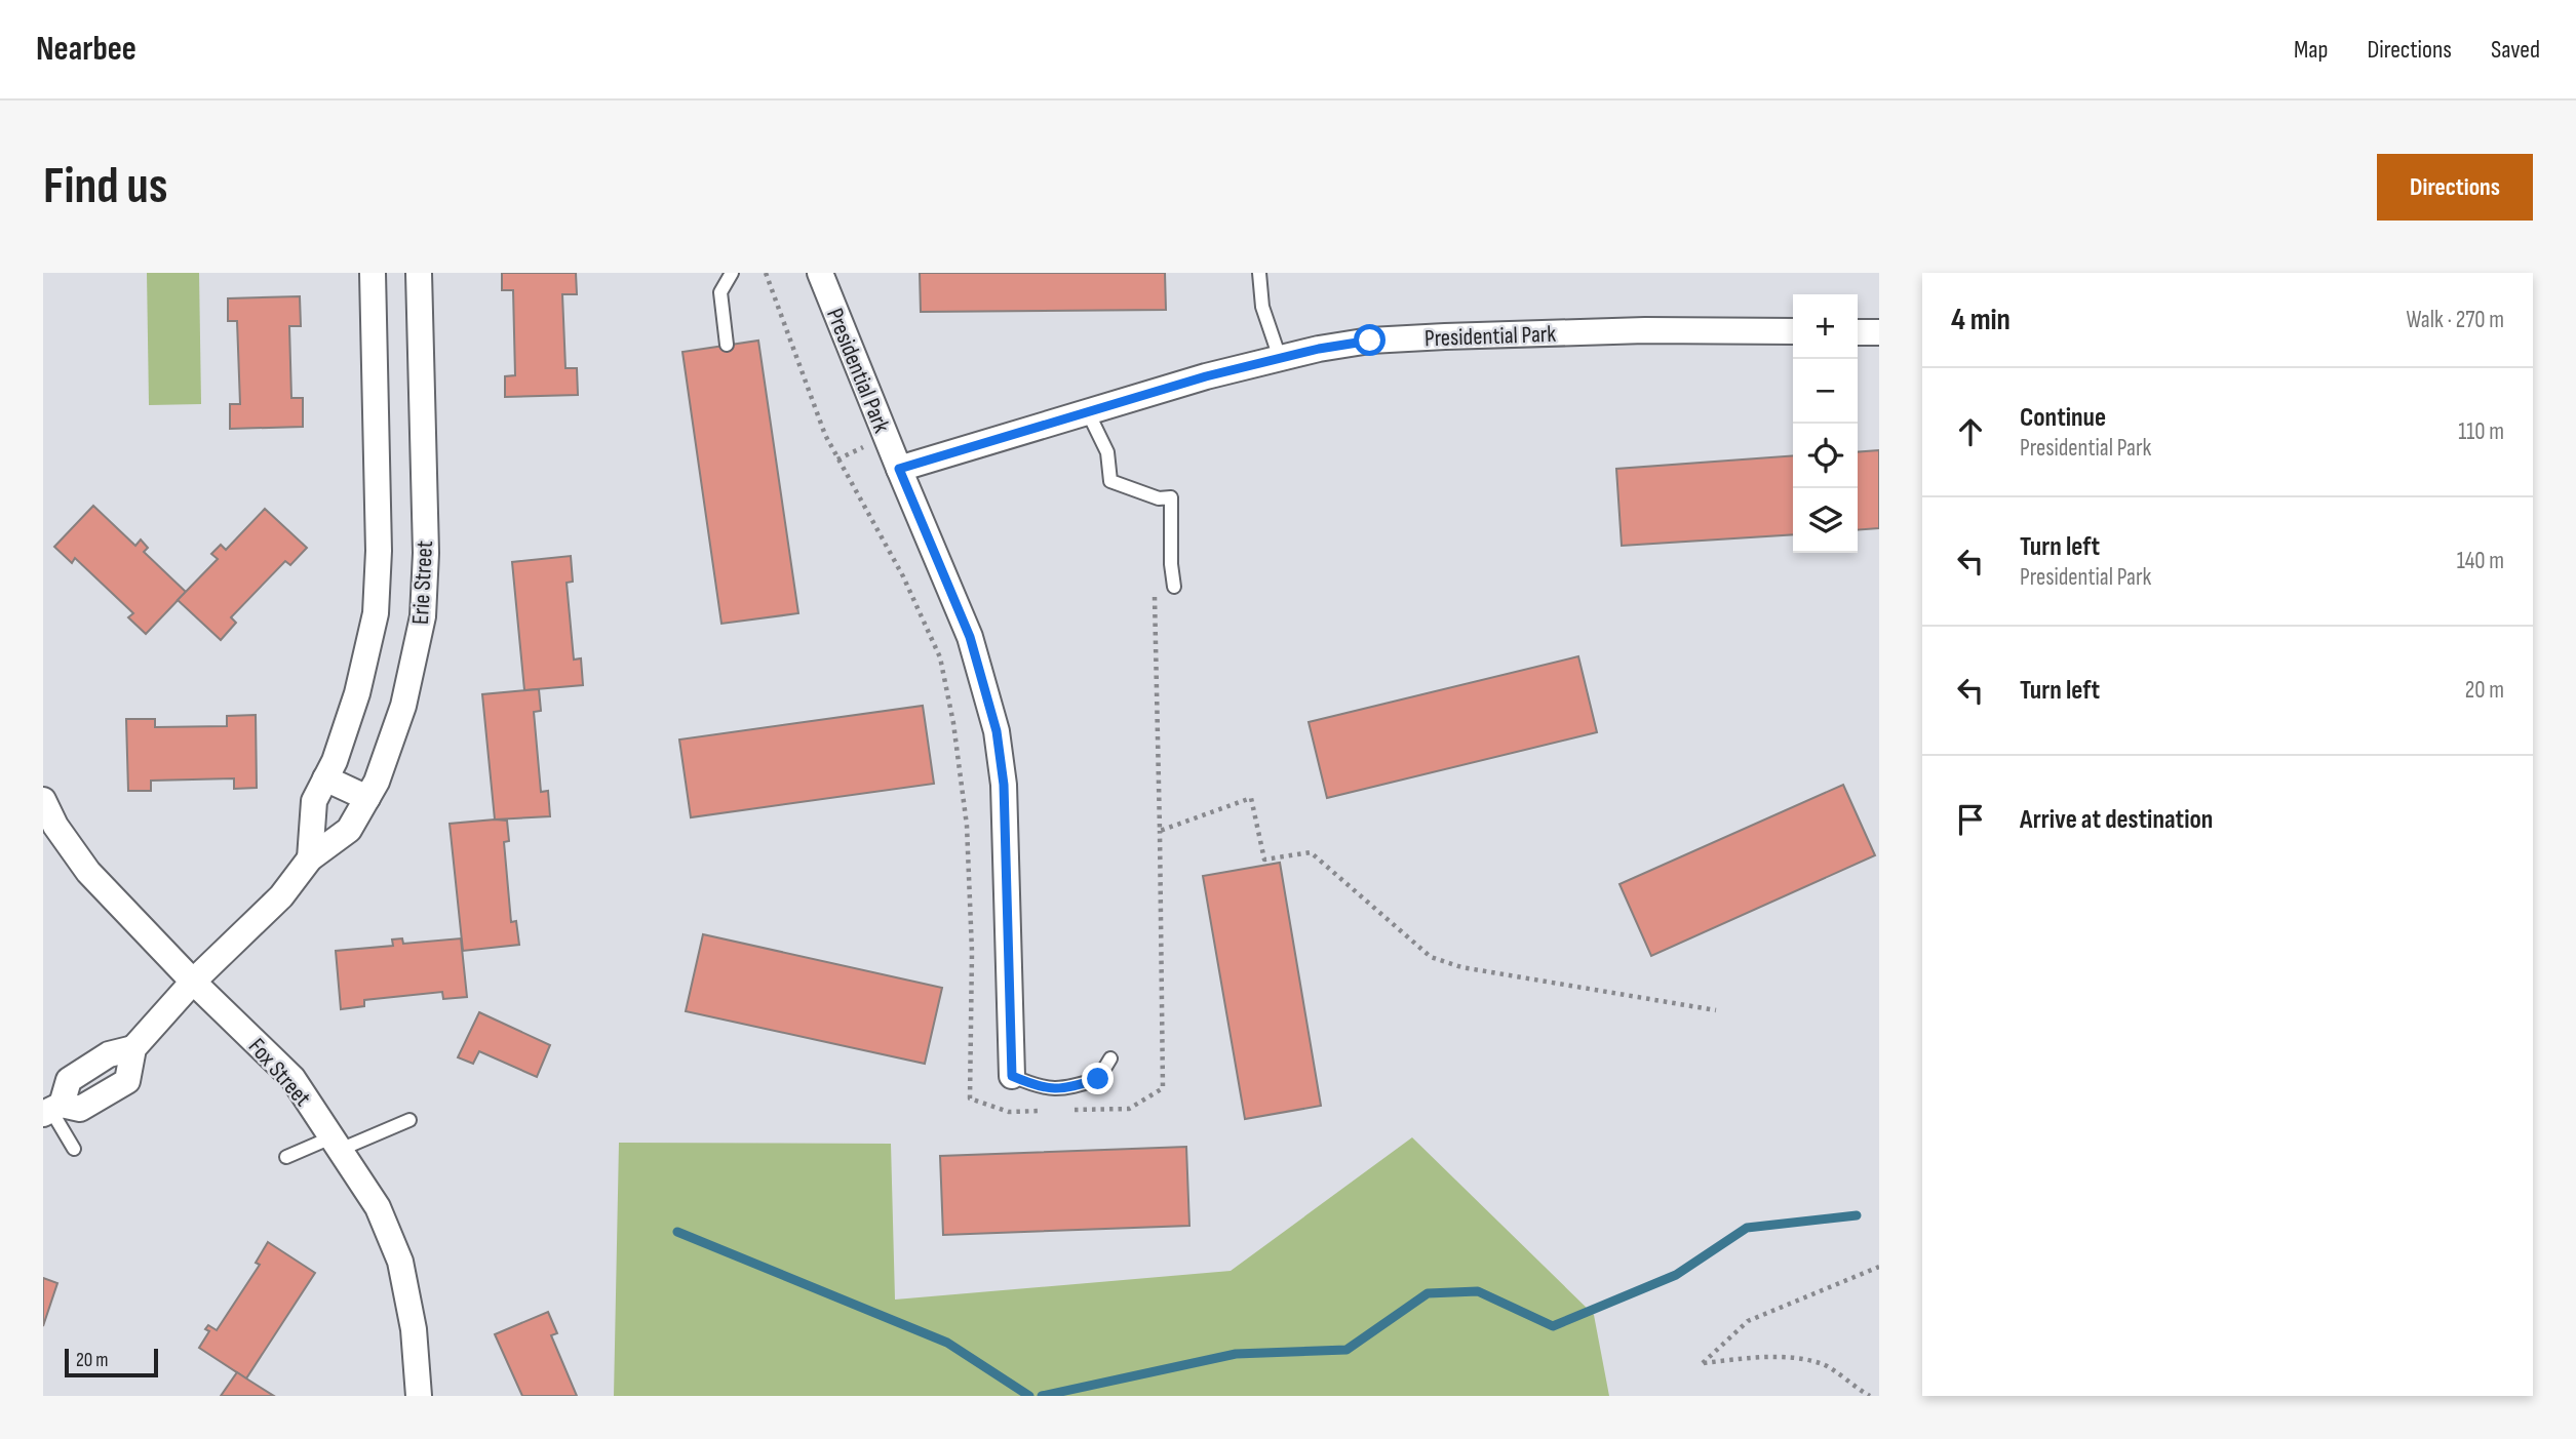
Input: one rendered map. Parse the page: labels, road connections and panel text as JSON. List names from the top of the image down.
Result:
{
  "streets": {
    "street": ["Presidential Park", "Erie Street", "Fox Street"]
  },
  "crossings": [
    ["Erie Street", "Fox Street"]
  ],
  "scale_bar": "20 m",
  "page": {
    "header": "Nearbee",
    "nav": ["Map", "Directions", "Saved"],
    "buttons": "Directions",
    "title": "Find us",
    "heading": ["4 min", "Walk · 270 m"],
    "map_buttons": ["+", "−"],
    "list": [
      ["Continue", "Presidential Park", "110 m"],
      ["Turn left", "Presidential Park", "140 m"],
      ["Turn left", "20 m"],
      "Arrive at destination"
    ],
    "scale": "20 m"
  }
}
